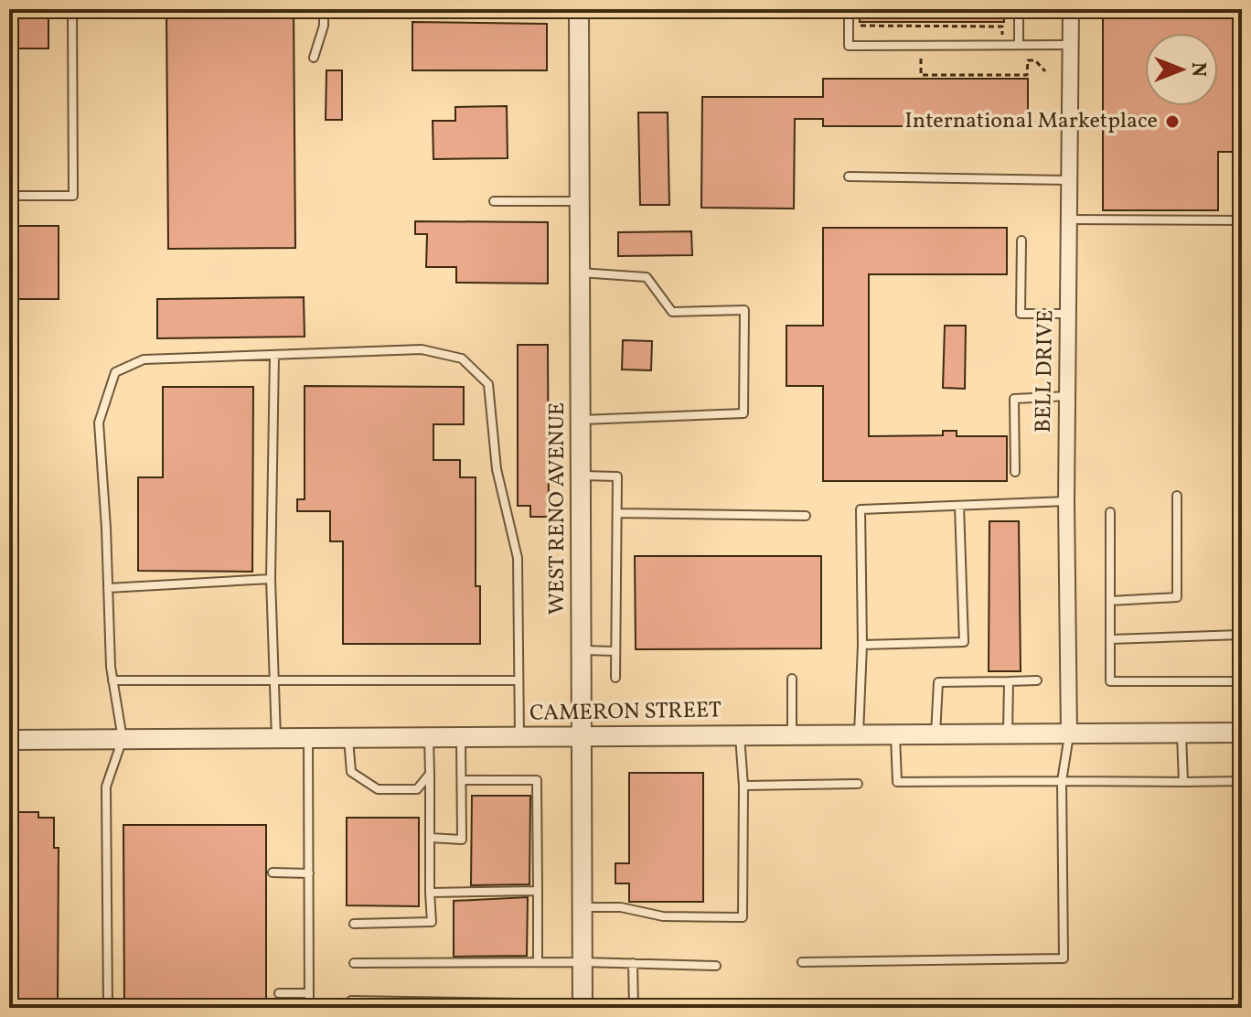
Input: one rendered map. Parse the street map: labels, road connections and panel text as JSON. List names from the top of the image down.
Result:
{
  "streets": {
    "street": ["BELL DRIVE", "WEST RENO AVENUE", "CAMERON STREET"]
  },
  "crossings": [
    ["BELL DRIVE", "CAMERON STREET"],
    ["WEST RENO AVENUE", "CAMERON STREET"]
  ],
  "places": ["International Marketplace"],
  "north": "right"
}
